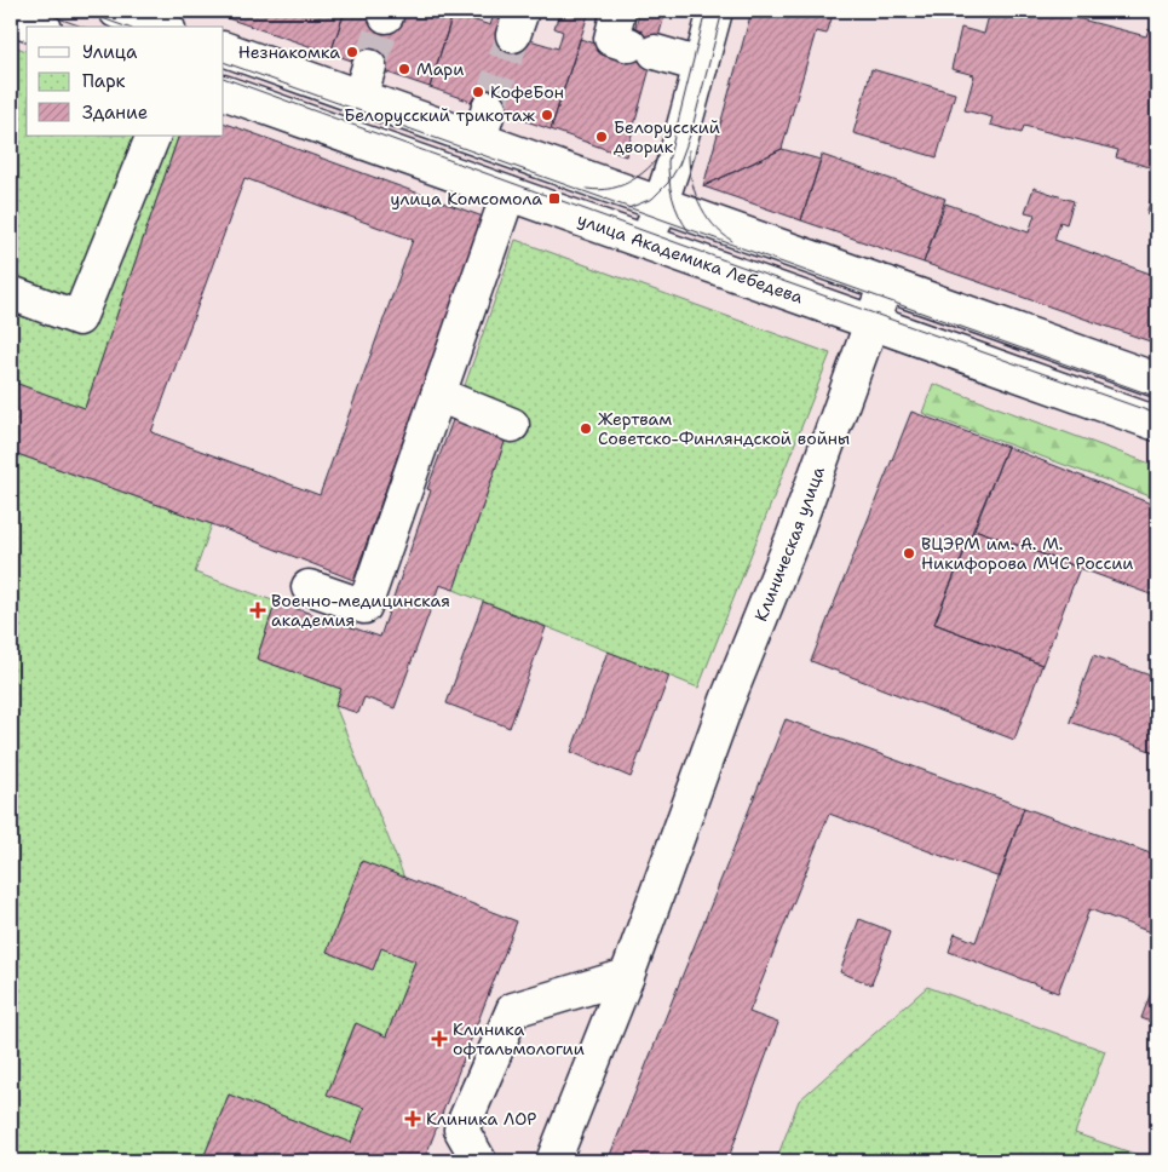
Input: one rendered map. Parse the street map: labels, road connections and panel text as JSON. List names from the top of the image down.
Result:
{
  "streets": {
    "main road": ["улица Академика Лебедева", "Клиническая улица"]
  },
  "crossings": [
    ["улица Академика Лебедева", "Клиническая улица"]
  ],
  "places": {
    "other": [
      "Незнакомка",
      "Мари",
      "КофеБон",
      "Белорусский трикотаж",
      "Белорусский дворик",
      "Жертвам Советско-Финляндской войны",
      "ВЦЭРМ им. А. М. Никифорова МЧС России"
    ],
    "transit": ["улица Комсомола"],
    "health": ["Военно-медицинская академия", "Клиника офтальмологии", "Клиника ЛОР"]
  },
  "legend": ["Улица", "Парк", "Здание"]
}
